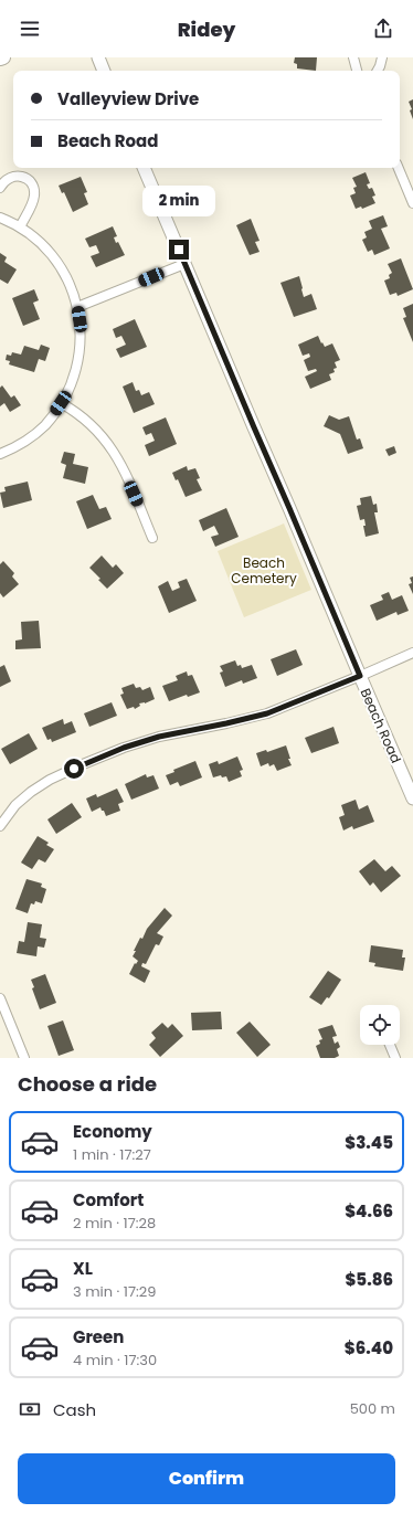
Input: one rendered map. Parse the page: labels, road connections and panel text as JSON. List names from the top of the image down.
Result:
{
  "streets": {
    "street": ["Beach Road"]
  },
  "parks": ["Beach Cemetery"],
  "page": {
    "header": "Ridey",
    "banner": ["Valleyview Drive", "Beach Road"],
    "bubble": "2 min",
    "heading": "Choose a ride",
    "list": [
      {
        "name": "Economy",
        "note": "1 min · 17:27",
        "value": "$3.45"
      },
      {
        "name": "Comfort",
        "note": "2 min · 17:28",
        "value": "$4.66"
      },
      {
        "name": "XL",
        "note": "3 min · 17:29",
        "value": "$5.86"
      },
      {
        "name": "Green",
        "note": "4 min · 17:30",
        "value": "$6.40"
      }
    ],
    "pay": ["Cash", "500 m"],
    "buttons": "Confirm"
  }
}
